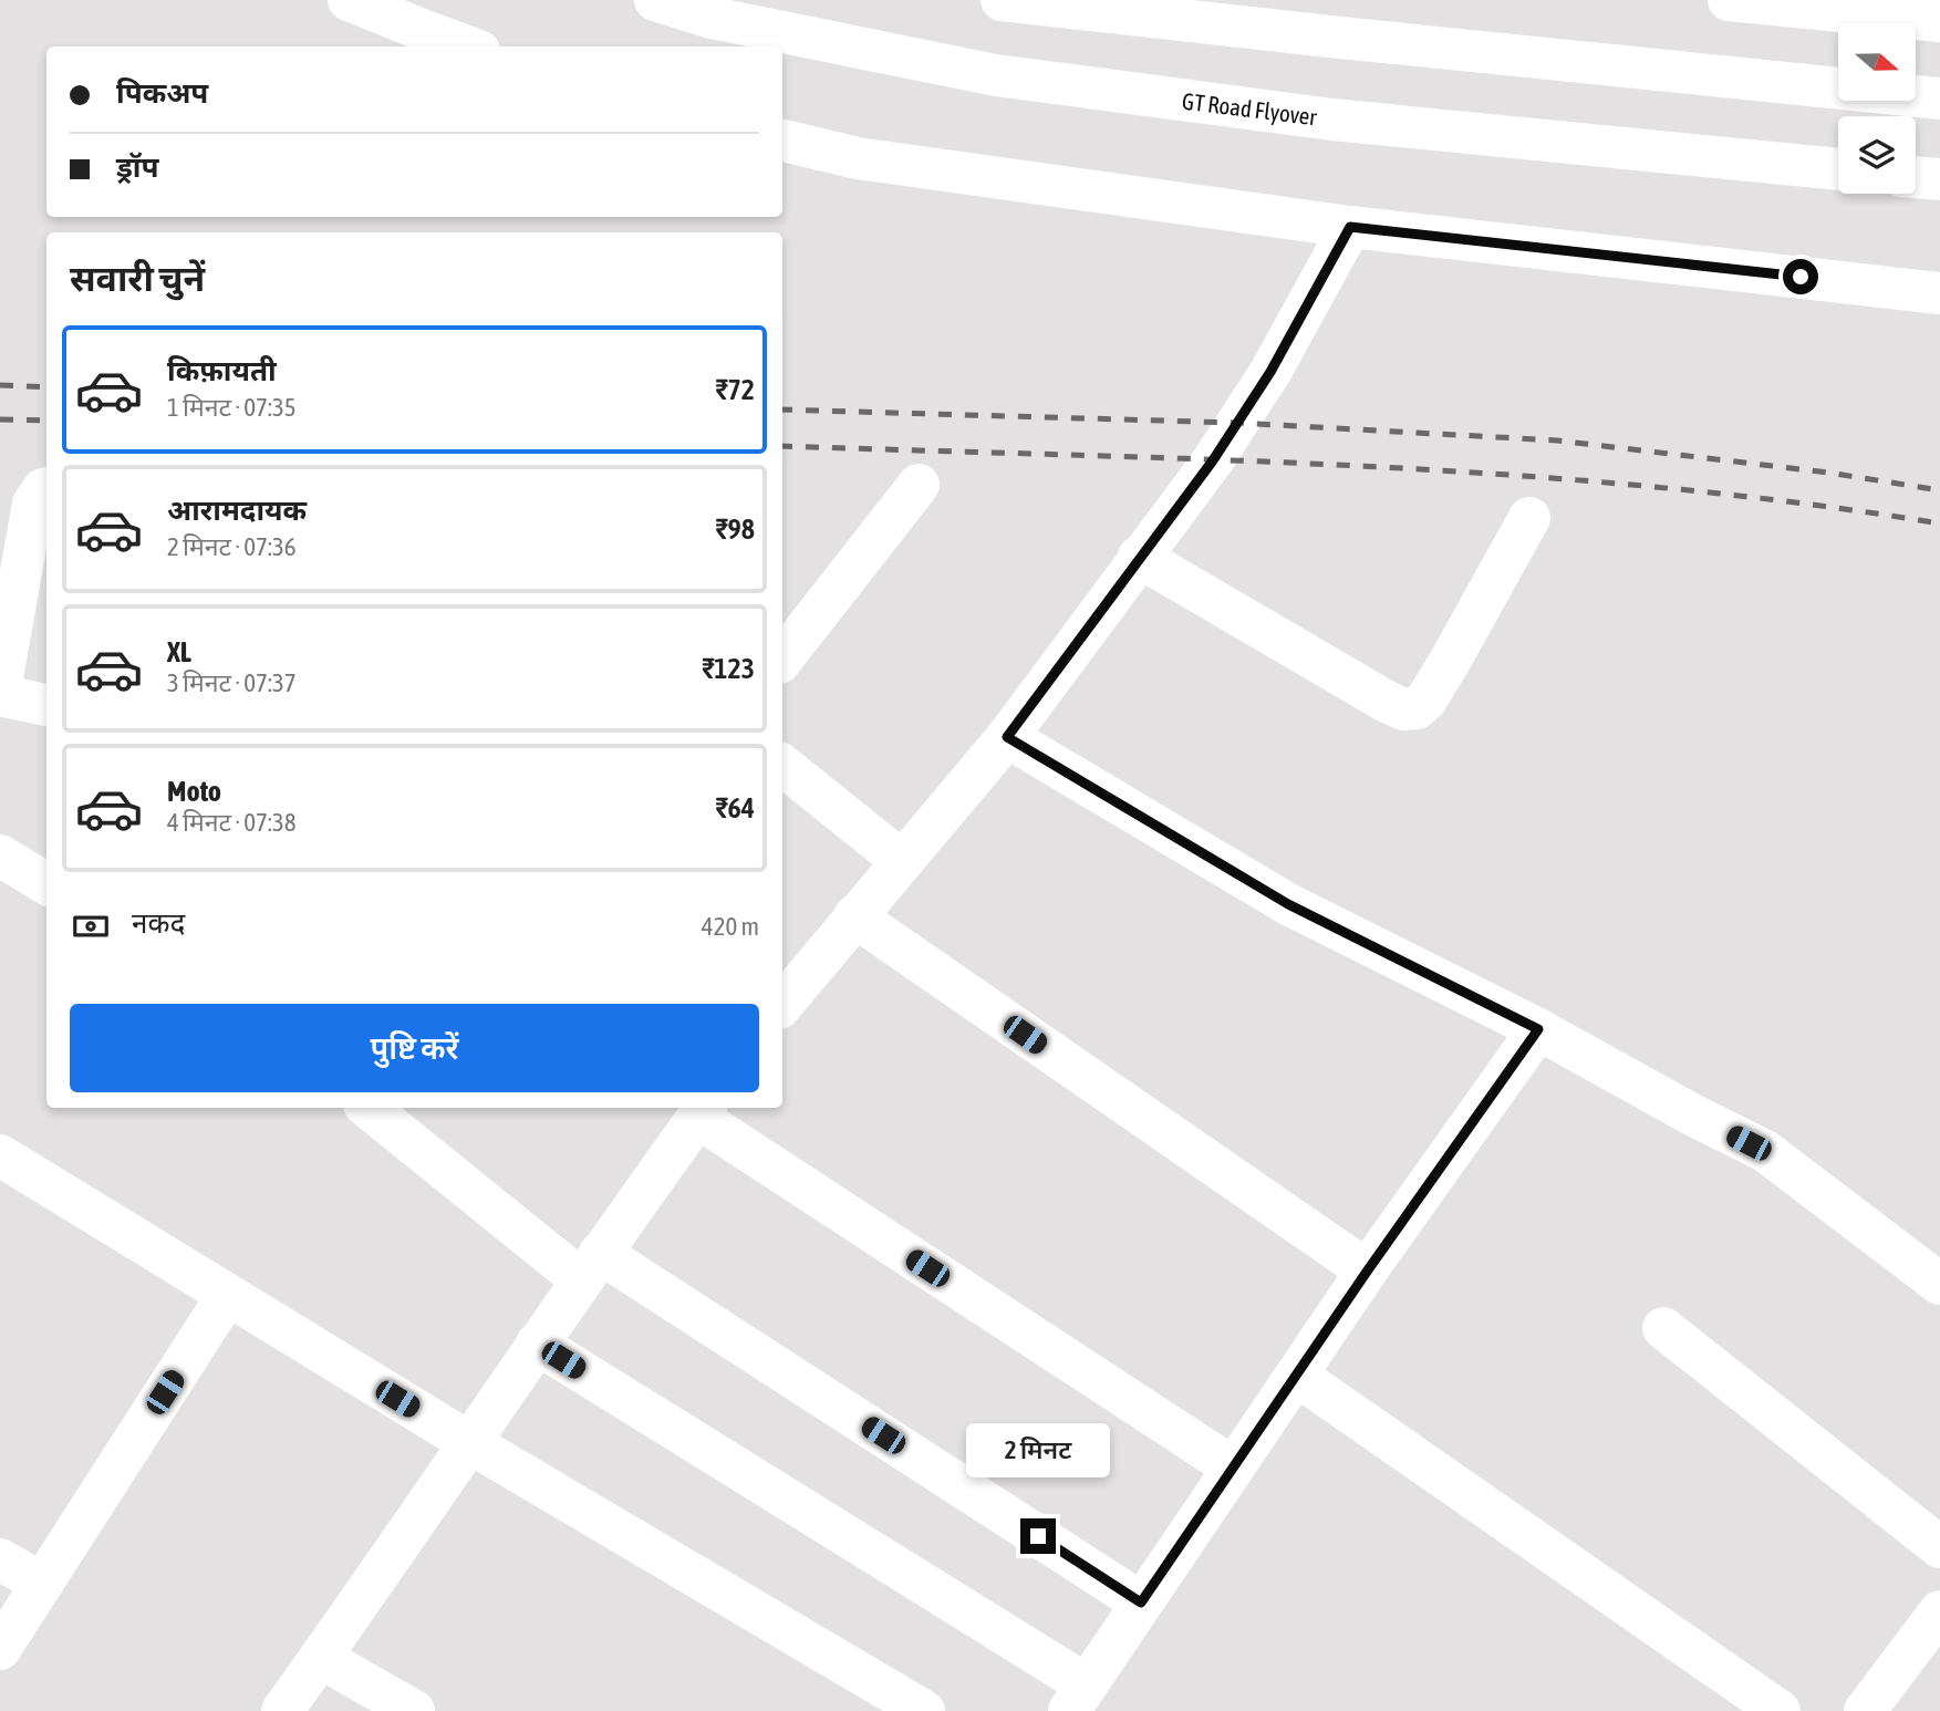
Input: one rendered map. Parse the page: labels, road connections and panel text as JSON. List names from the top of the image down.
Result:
{
  "streets": {
    "main road": ["GT Road Flyover"]
  },
  "north": "right",
  "page": {
    "banner": ["पिकअप", "ड्रॉप"],
    "heading": "सवारी चुनें",
    "list": [
      {
        "name": "किफ़ायती",
        "note": "1 मिनट · 07:35",
        "value": "₹72"
      },
      {
        "name": "आरामदायक",
        "note": "2 मिनट · 07:36",
        "value": "₹98"
      },
      {
        "name": "XL",
        "note": "3 मिनट · 07:37",
        "value": "₹123"
      },
      {
        "name": "Moto",
        "note": "4 मिनट · 07:38",
        "value": "₹64"
      }
    ],
    "pay": ["नकद", "420 m"],
    "buttons": "पुष्टि करें",
    "bubble": "2 मिनट"
  }
}
